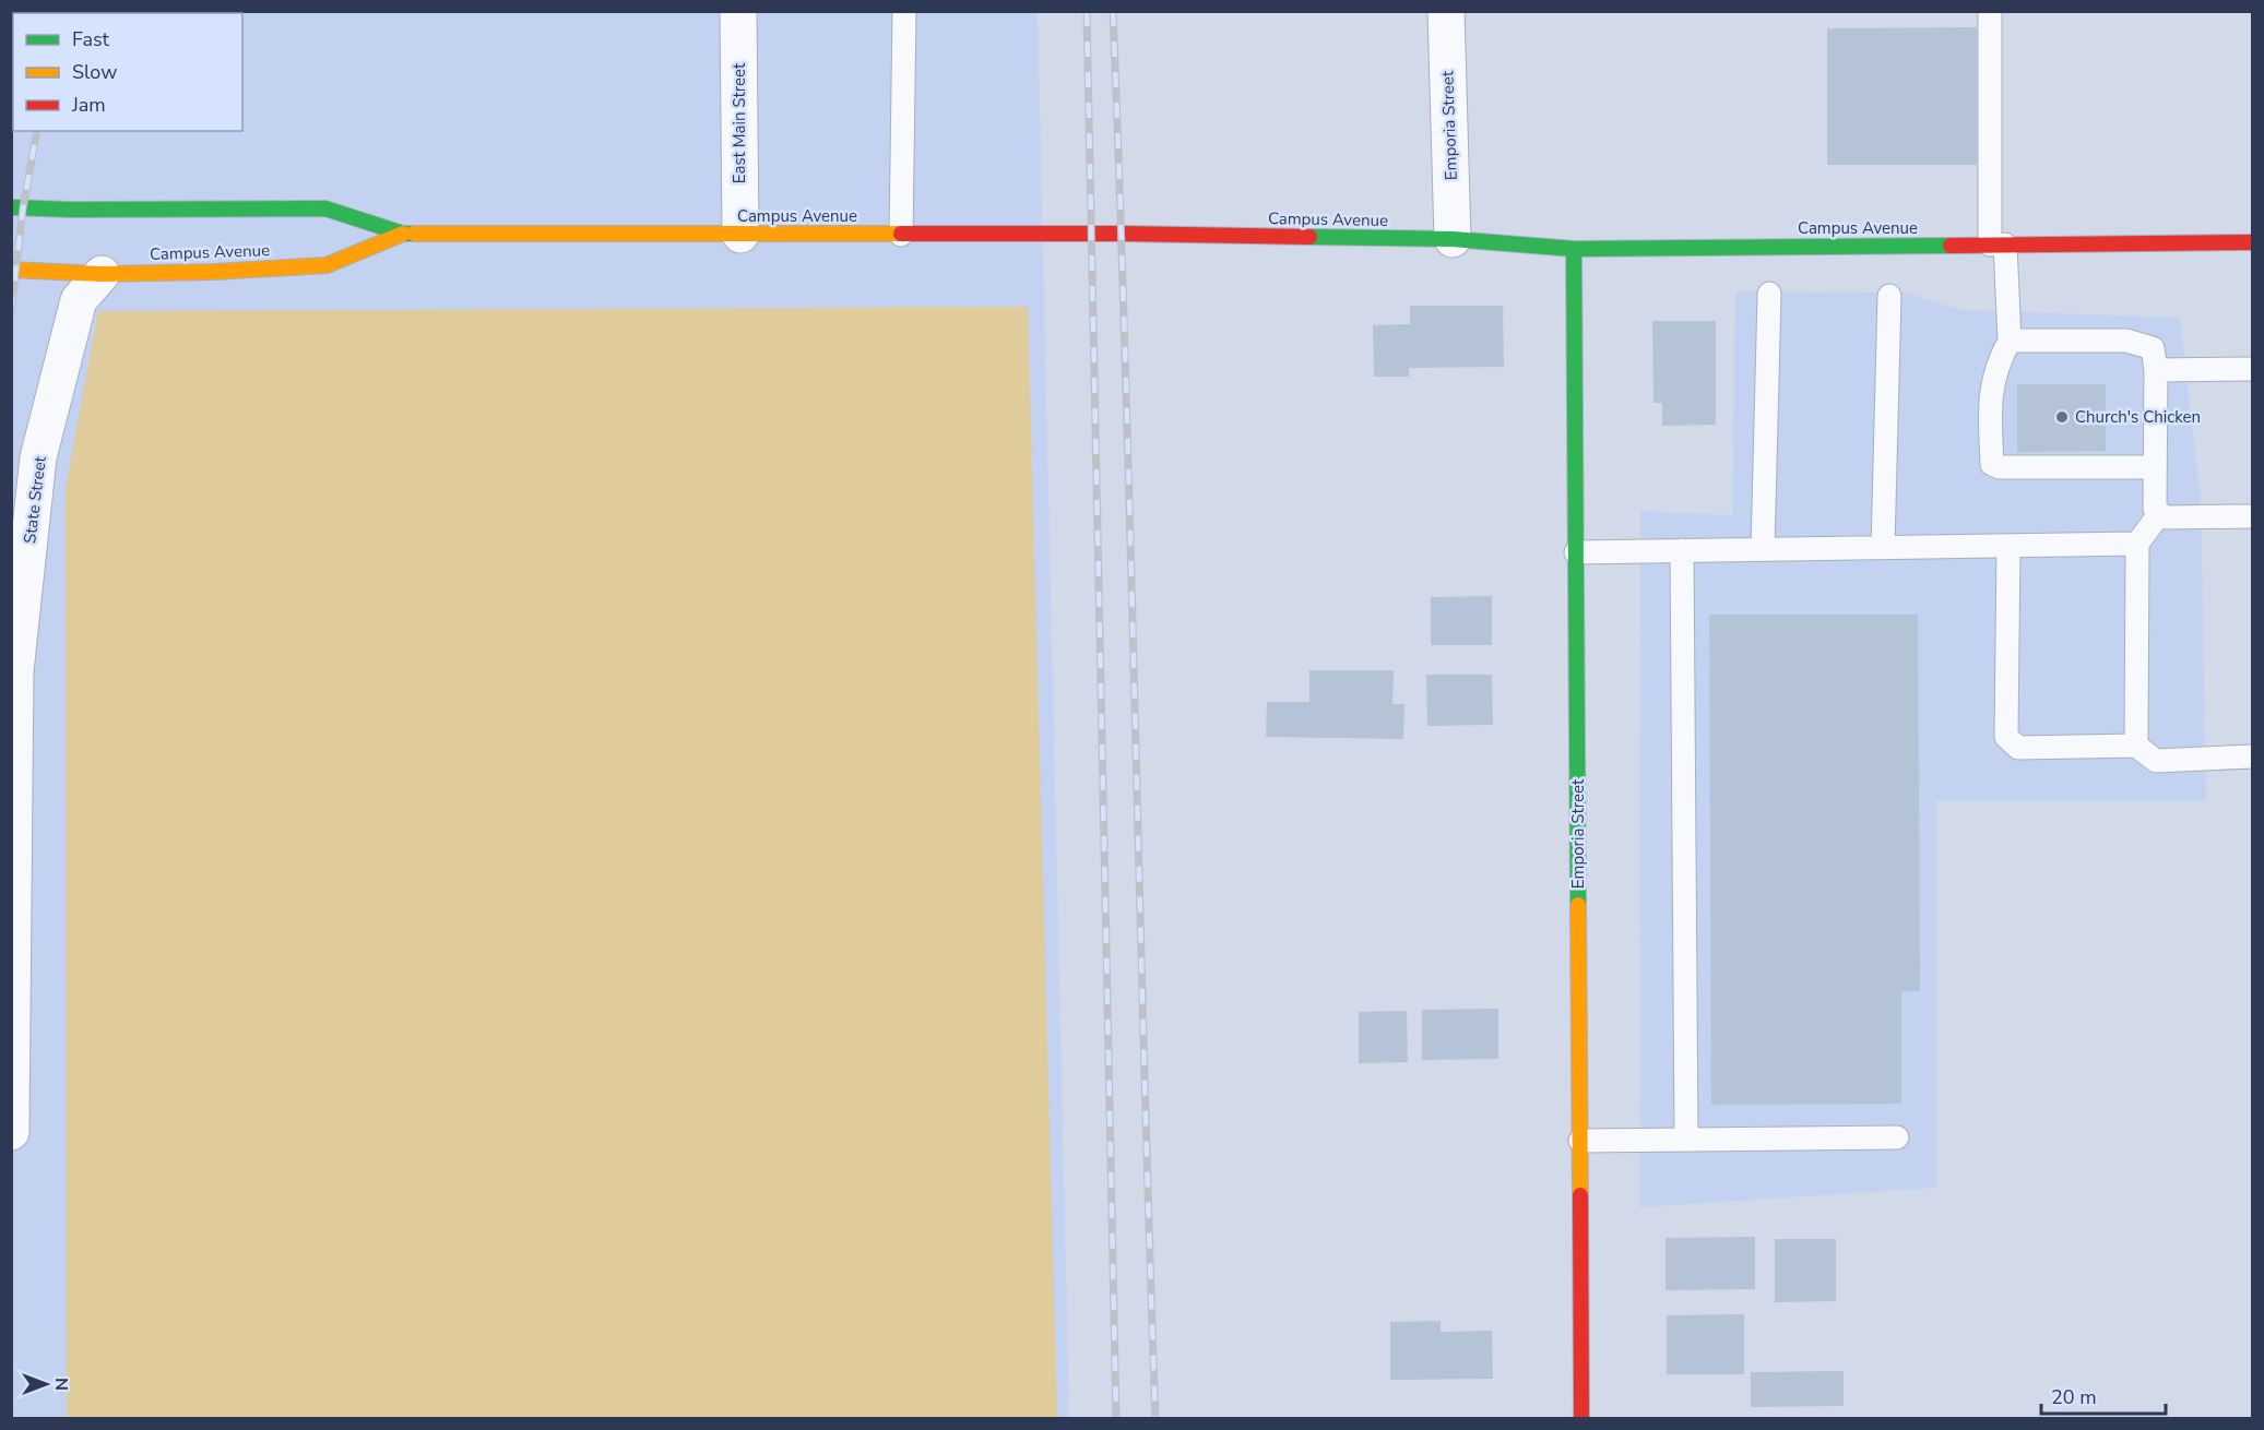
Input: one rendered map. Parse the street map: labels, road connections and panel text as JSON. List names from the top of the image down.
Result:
{
  "streets": {
    "street": [
      "East Main Street",
      "Emporia Street",
      "Campus Avenue",
      "State Street"
    ]
  },
  "crossings": [
    ["East Main Street", "Campus Avenue"],
    ["Emporia Street", "Campus Avenue"],
    ["Campus Avenue", "State Street"]
  ],
  "places": ["Church's Chicken"],
  "legend": ["Fast", "Slow", "Jam"],
  "scale_bar": "20 m",
  "north": "right"
}
